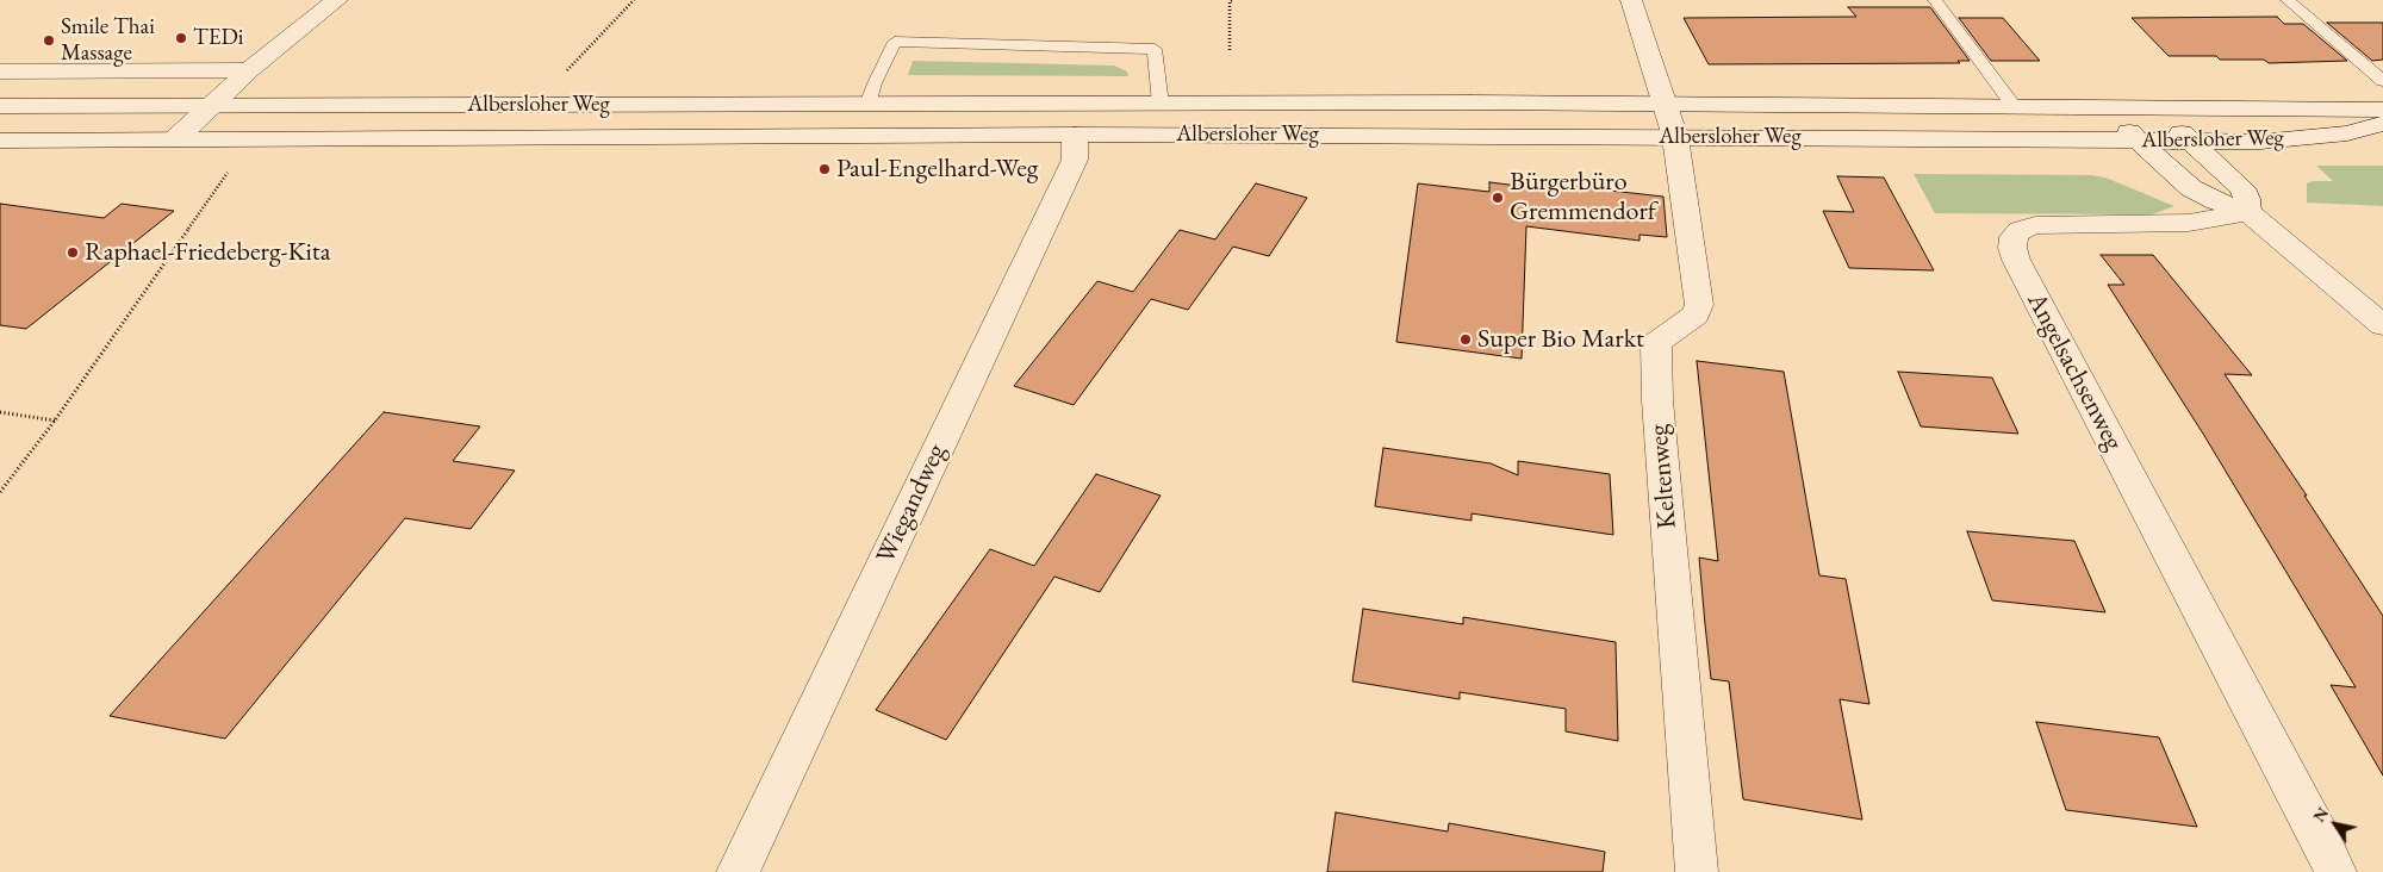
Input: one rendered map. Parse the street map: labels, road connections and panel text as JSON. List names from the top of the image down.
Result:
{
  "streets": {
    "main road": [
      "Albersloher Weg",
      "Angelsachsenweg",
      "Keltenweg",
      "Wiegandweg"
    ]
  },
  "crossings": [
    ["Albersloher Weg", "Keltenweg"],
    ["Albersloher Weg", "Wiegandweg"]
  ],
  "places": [
    "TEDi",
    "Smile Thai Massage",
    "Paul-Engelhard-Weg",
    "Bürgerbüro Gremmendorf",
    "Raphael-Friedeberg-Kita",
    "Super Bio Markt"
  ],
  "north": "top left"
}
